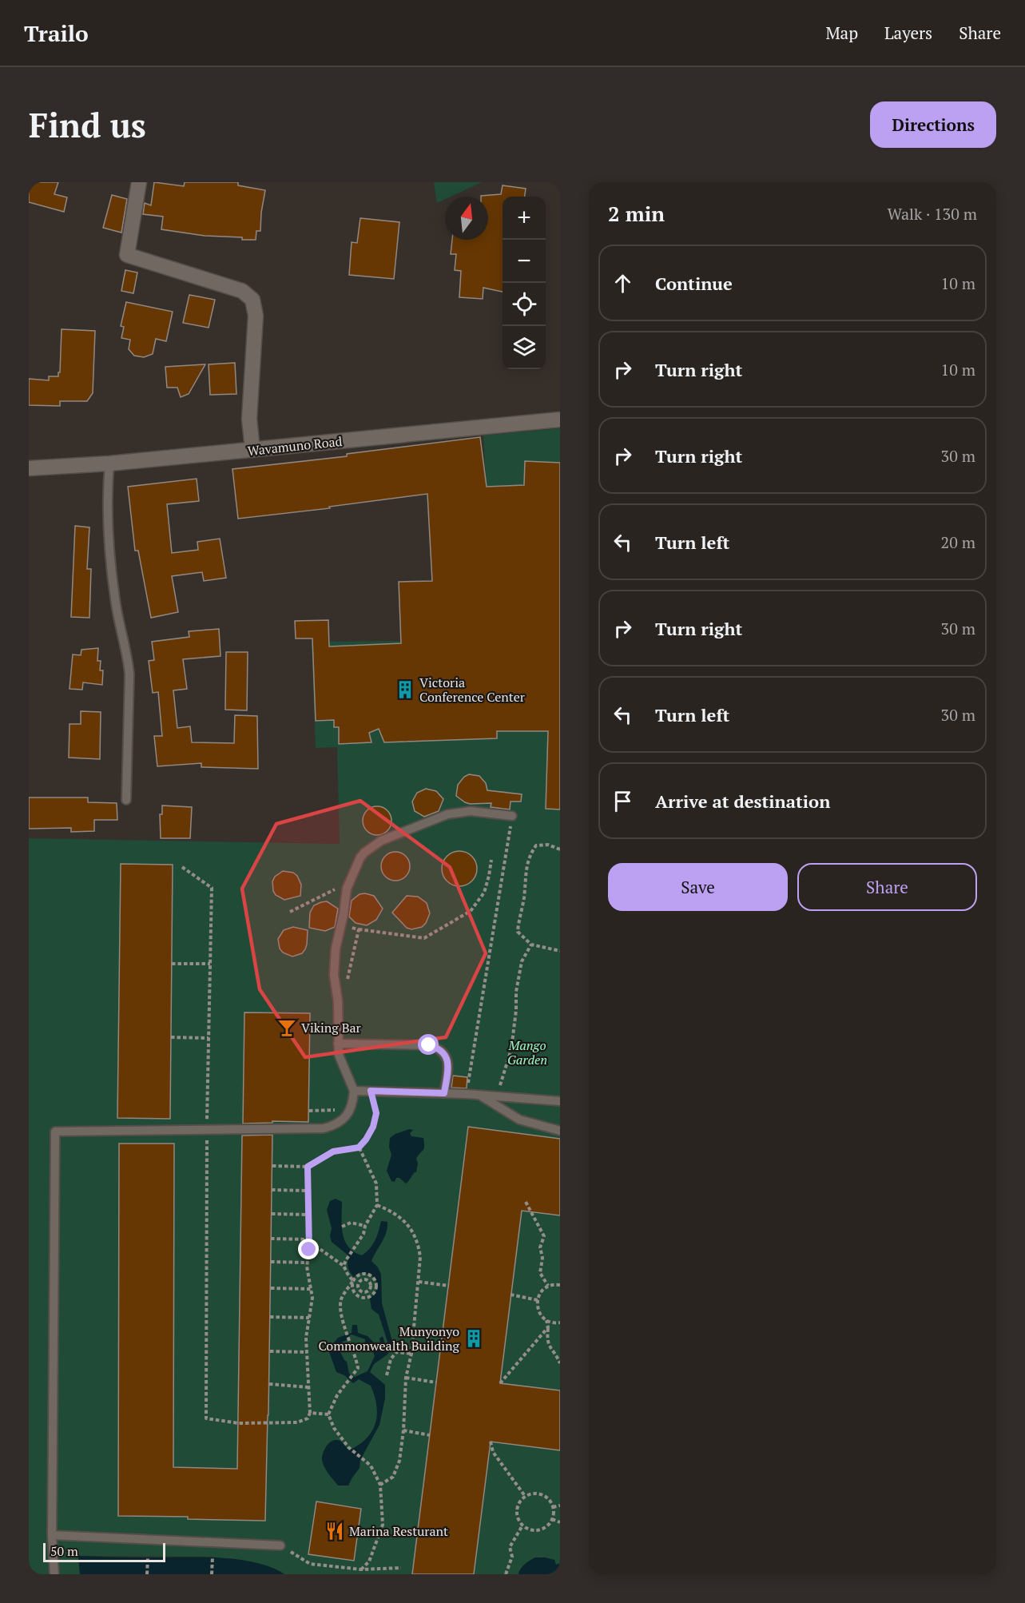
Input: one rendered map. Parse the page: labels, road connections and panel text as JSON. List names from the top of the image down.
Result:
{
  "streets": {
    "main road": ["Wavamuno Road"]
  },
  "parks": ["Mango Garden"],
  "places": {
    "building": ["Victoria Conference Center", "Munyonyo Commonwealth Building"],
    "bar": ["Viking Bar"],
    "restaurant": ["Marina Resturant"]
  },
  "scale_bar": "50 m",
  "north": "top",
  "page": {
    "header": "Trailo",
    "nav": ["Map", "Layers", "Share"],
    "buttons": [
      "Directions",
      ["Save", "Share"]
    ],
    "title": "Find us",
    "heading": ["2 min", "Walk · 130 m"],
    "map_buttons": ["+", "−"],
    "list": [
      ["Continue", "10 m"],
      ["Turn right", "10 m"],
      ["Turn right", "30 m"],
      ["Turn left", "20 m"],
      ["Turn right", "30 m"],
      ["Turn left", "30 m"],
      "Arrive at destination"
    ],
    "scale": "50 m"
  }
}
